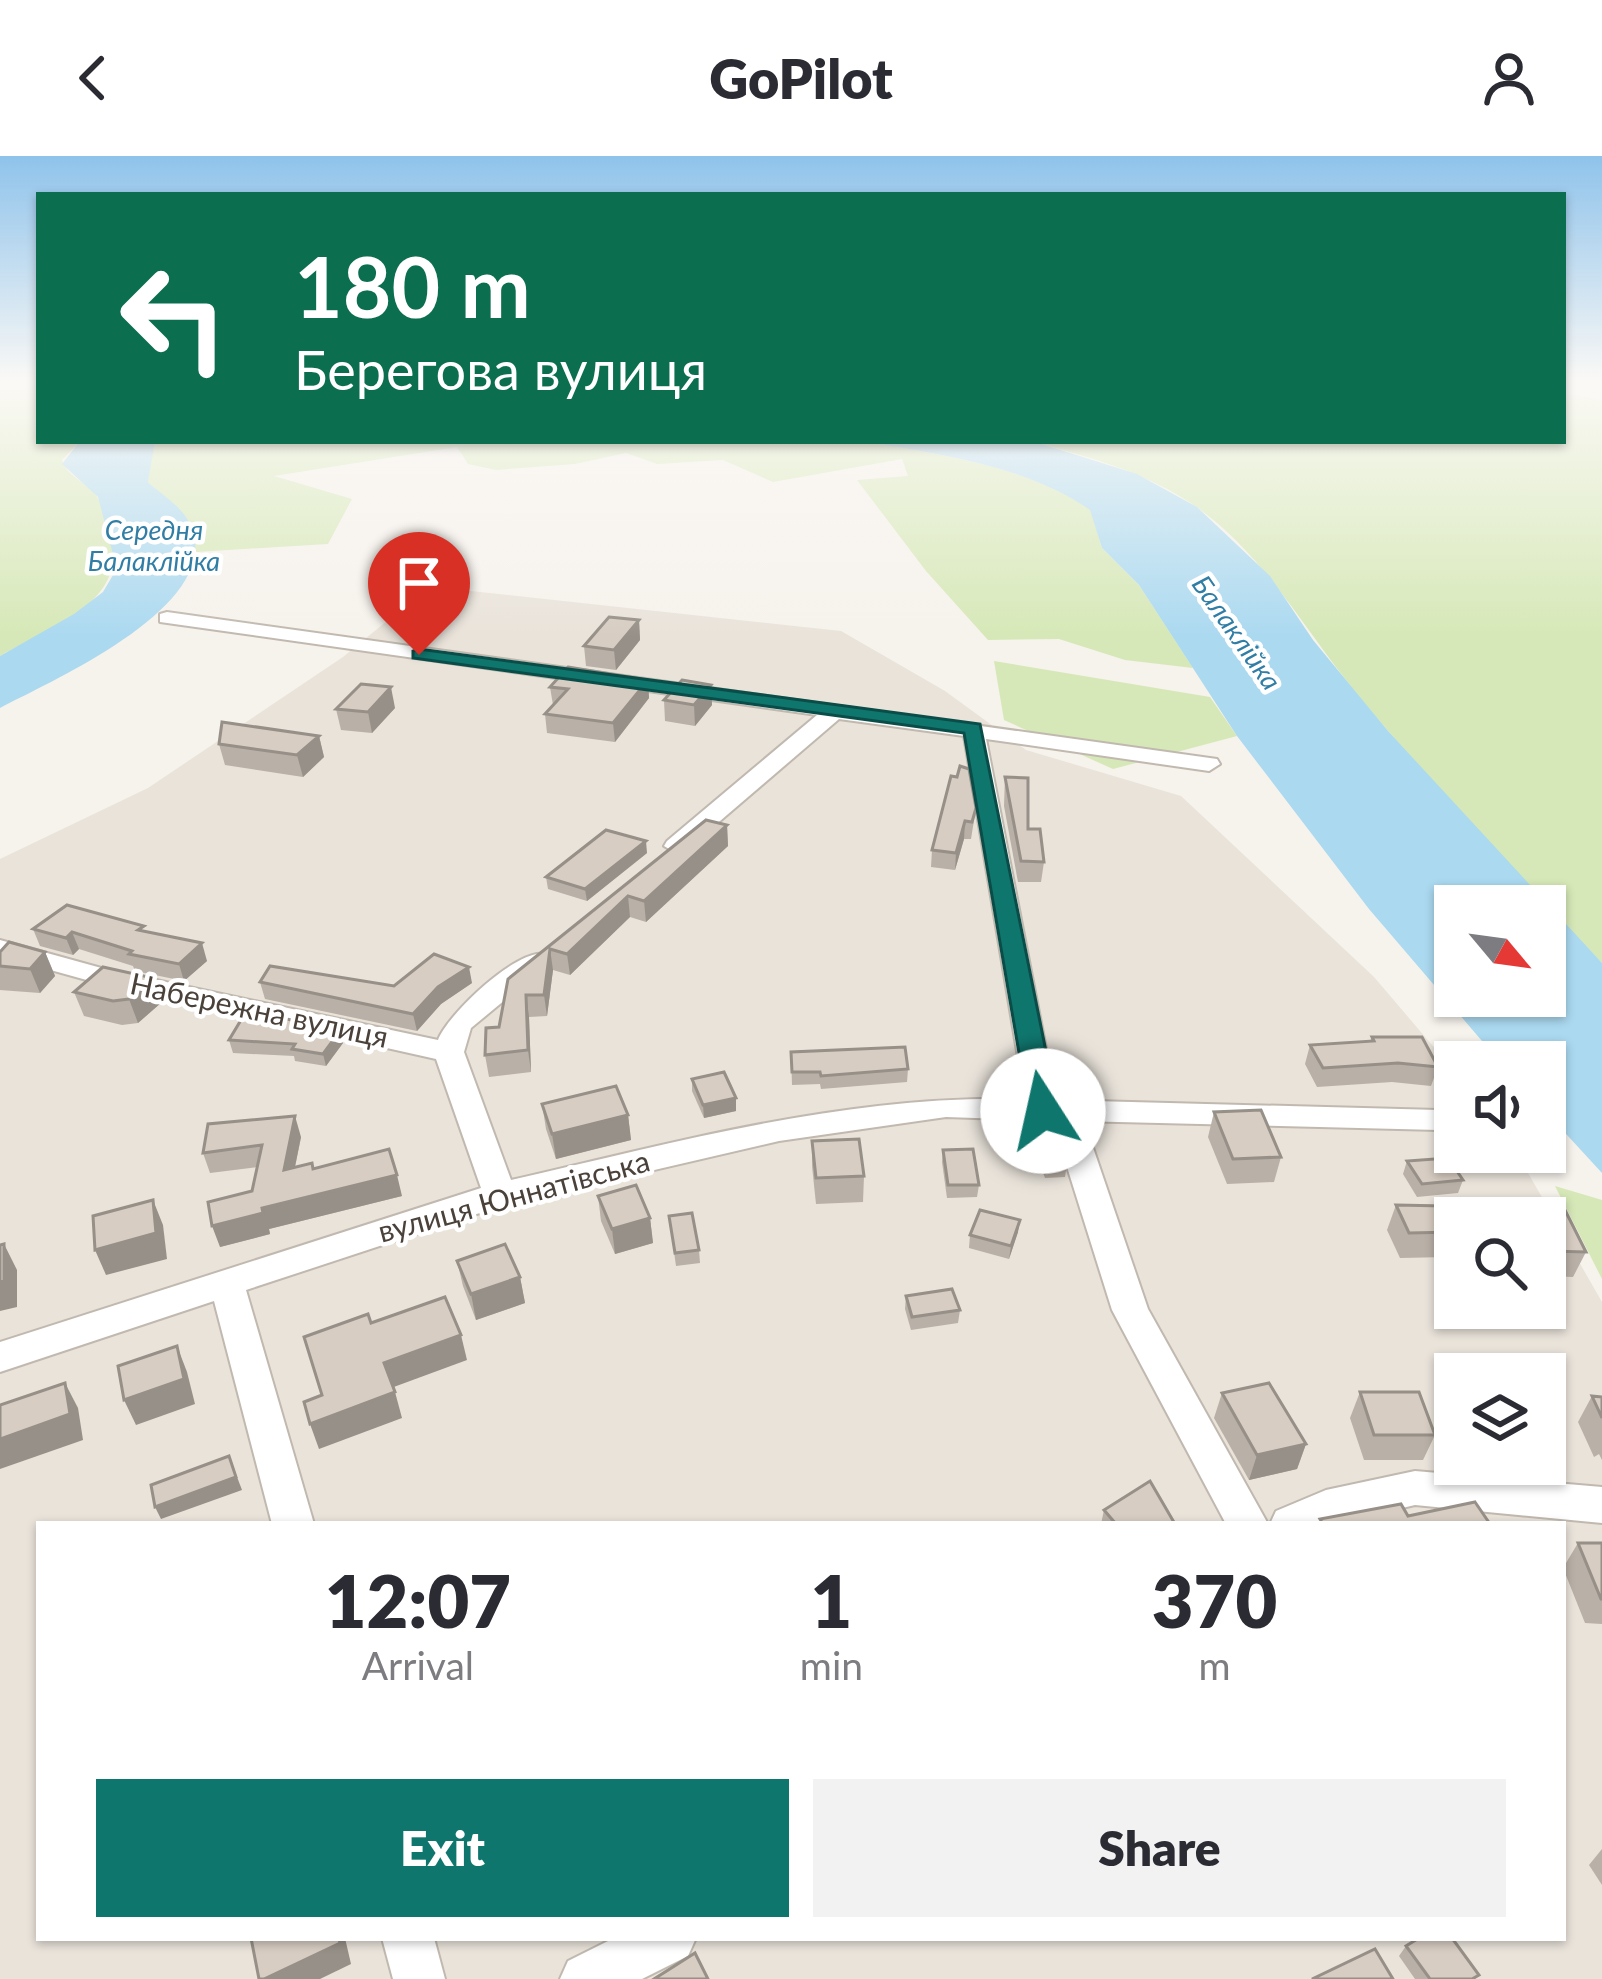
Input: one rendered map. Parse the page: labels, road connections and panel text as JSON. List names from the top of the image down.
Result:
{
  "streets": {
    "street": ["Набережна вулиця", "вулиця Юннатівська"]
  },
  "water": ["Середня Балаклійка", "Балаклійка"],
  "north": "bottom right",
  "page": {
    "header": "GoPilot",
    "turn": ["180 m", "Берегова вулиця"],
    "eta": [
      "12:07",
      "Arrival",
      "1",
      "min",
      "370",
      "m"
    ],
    "buttons": ["Exit", "Share"]
  }
}
